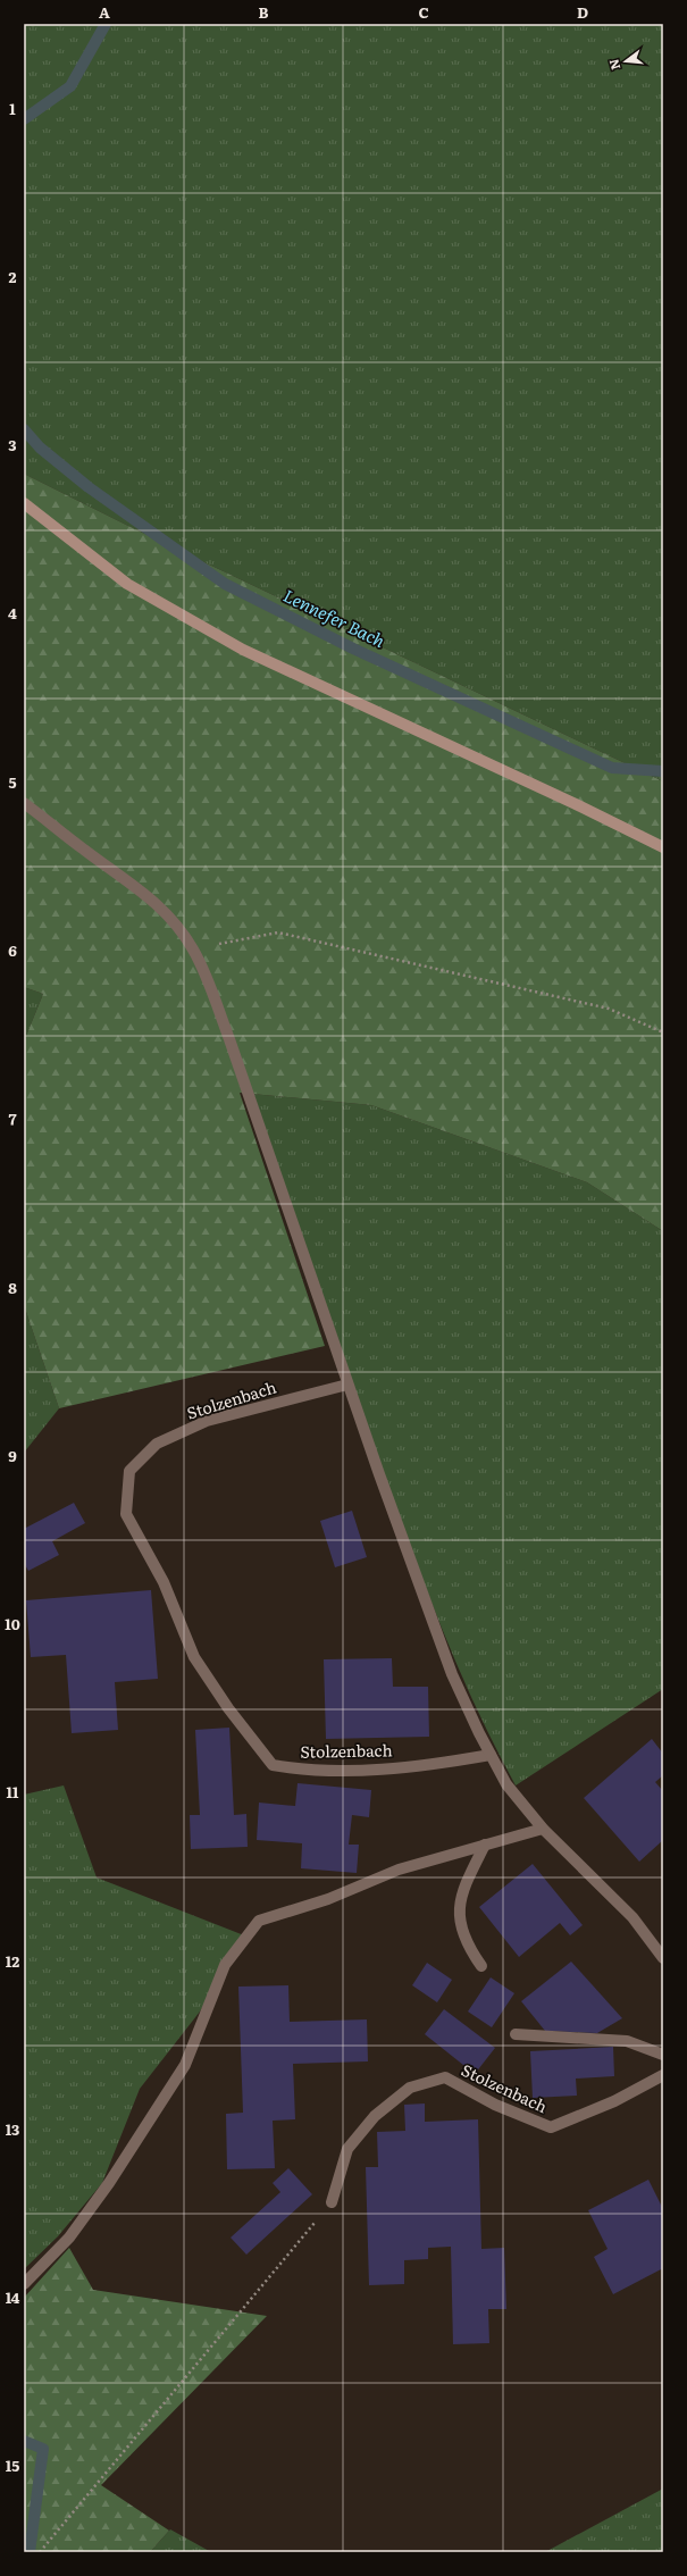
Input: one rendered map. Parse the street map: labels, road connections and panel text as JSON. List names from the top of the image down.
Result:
{
  "streets": {
    "street": ["Stolzenbach"]
  },
  "water": ["Lennefer Bach"],
  "north": "left",
  "grid": {
    "columns": [
      "A",
      "B",
      "C",
      "D"
    ],
    "rows": [
      "1",
      "2",
      "3",
      "4",
      "5",
      "6",
      "7",
      "8",
      "9",
      "10",
      "11",
      "12",
      "13",
      "14",
      "15"
    ]
  }
}
